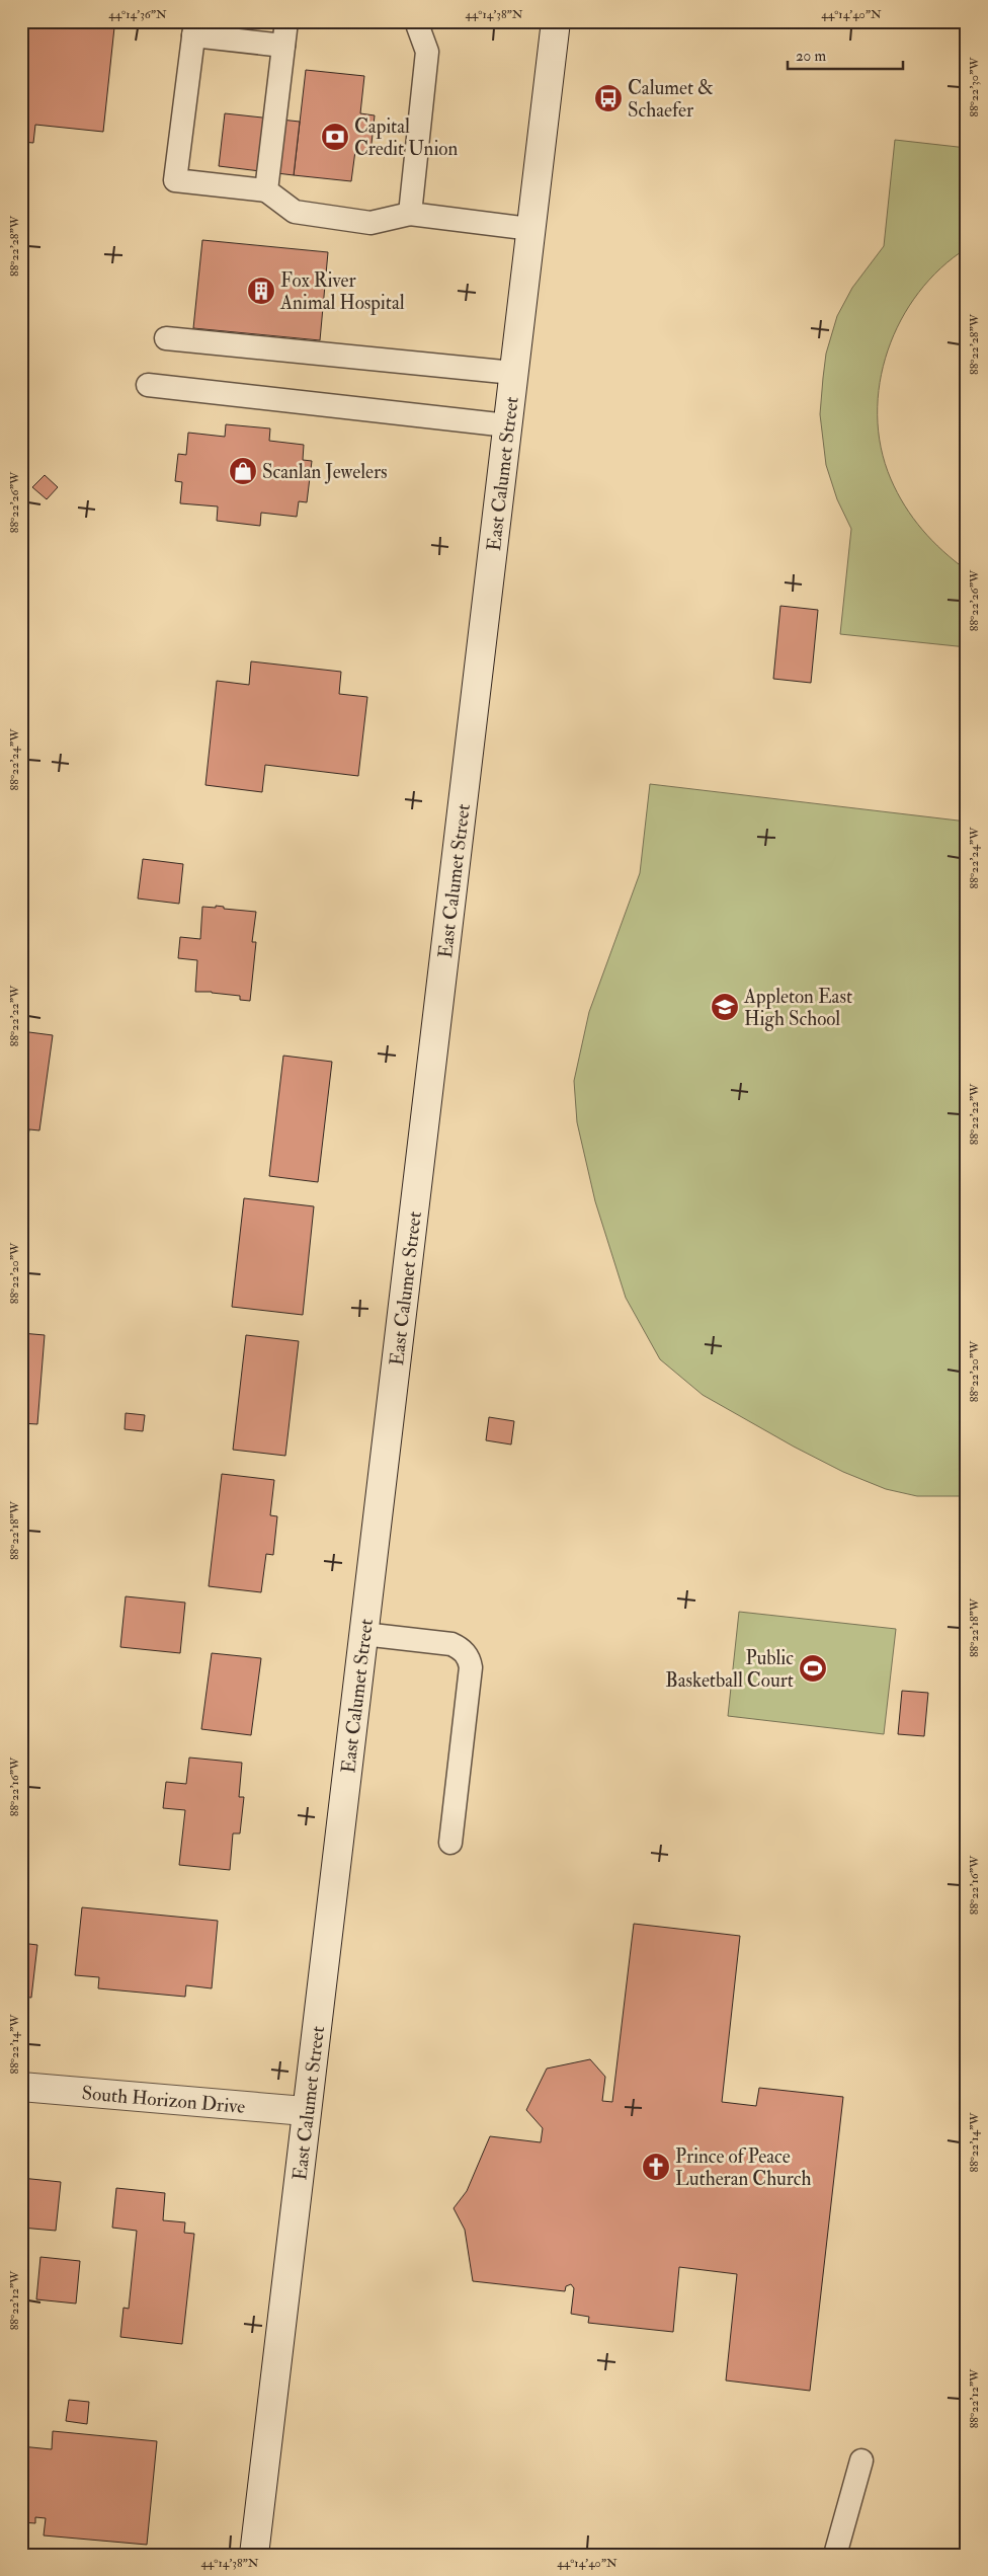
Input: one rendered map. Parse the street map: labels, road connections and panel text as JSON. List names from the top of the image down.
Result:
{
  "streets": {
    "main road": ["East Calumet Street", "South Horizon Drive"]
  },
  "crossings": [
    ["East Calumet Street", "South Horizon Drive"]
  ],
  "places": {
    "bus stop": ["Calumet & Schaefer"],
    "bank": ["Capital Credit Union"],
    "building": ["Fox River Animal Hospital"],
    "shop": ["Scanlan Jewelers"],
    "school or university": ["Appleton East High School"],
    "sports": ["Public Basketball Court"],
    "church": ["Prince of Peace Lutheran Church"]
  },
  "scale_bar": "20 m",
  "coordinates": [
    "44°14'36\"N",
    "44°14'38\"N",
    "44°14'40\"N",
    "88°22'30\"W",
    "88°22'28\"W",
    "88°22'26\"W",
    "88°22'24\"W",
    "88°22'22\"W",
    "88°22'20\"W",
    "88°22'18\"W",
    "88°22'16\"W",
    "88°22'14\"W",
    "88°22'12\"W"
  ]
}
